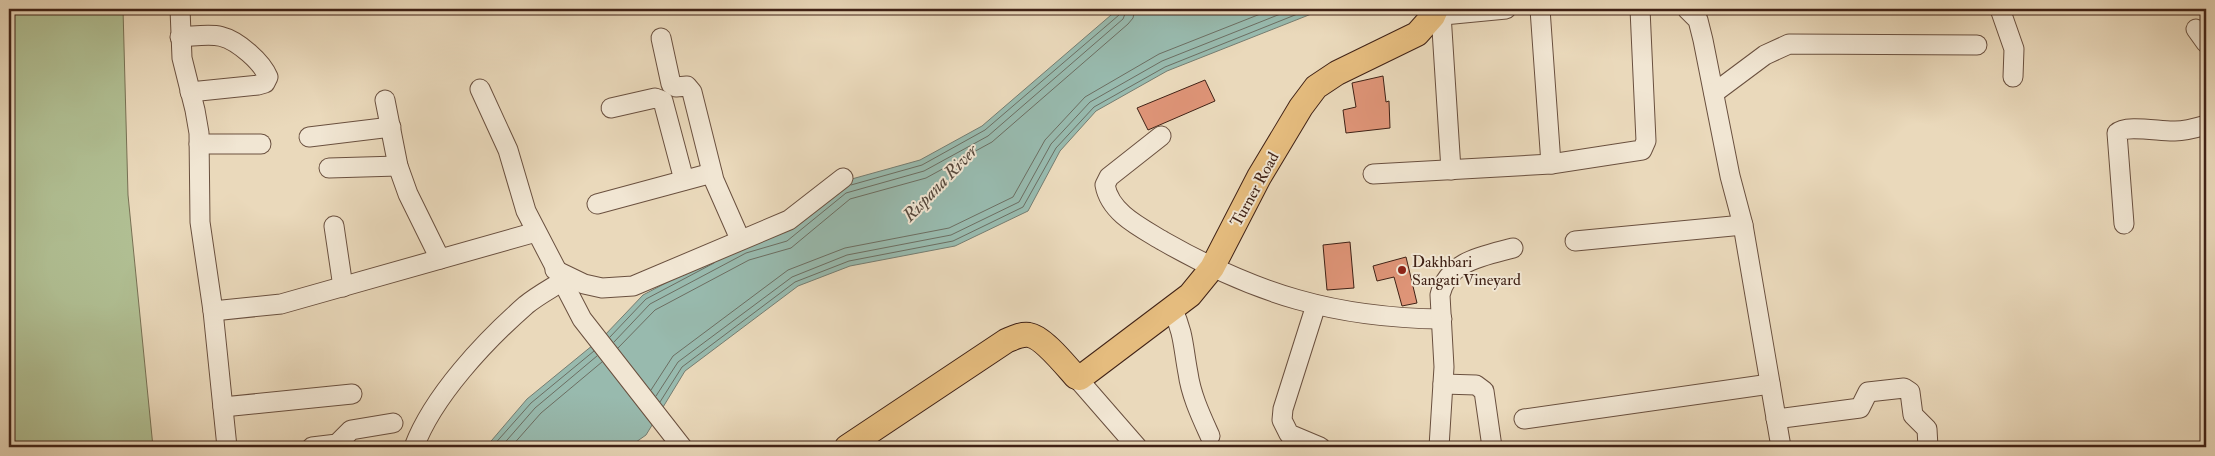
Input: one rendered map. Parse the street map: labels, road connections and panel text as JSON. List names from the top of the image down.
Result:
{
  "streets": {
    "main road": ["Turner Road"]
  },
  "water": ["Rispana River"],
  "places": ["Dakhbari Sangati Vineyard"]
}
